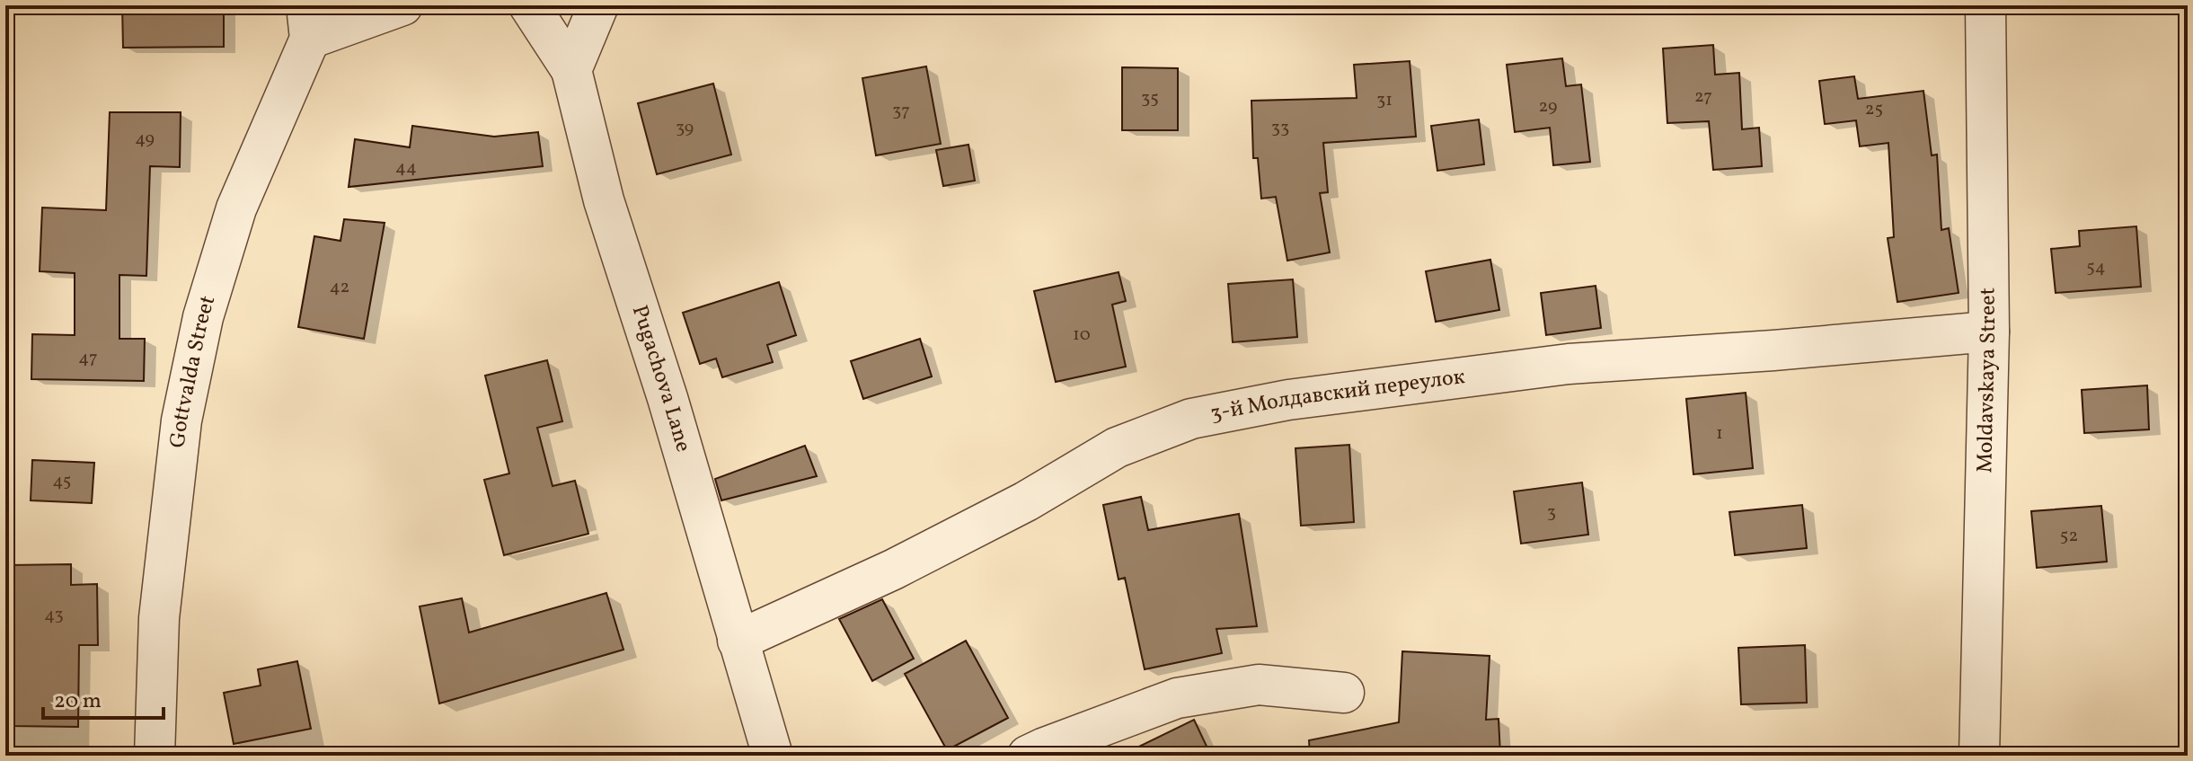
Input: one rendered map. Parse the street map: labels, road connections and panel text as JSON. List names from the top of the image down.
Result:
{
  "streets": {
    "street": [
      "Gottvalda Street",
      "Pugachova Lane",
      "Moldavskaya Street",
      "3-й Молдавский переулок"
    ]
  },
  "crossings": [
    ["Pugachova Lane", "3-й Молдавский переулок"],
    ["Moldavskaya Street", "3-й Молдавский переулок"]
  ],
  "house_numbers": [
    "27",
    "35",
    "31",
    "29",
    "25",
    "37",
    "39",
    "33",
    "49",
    "44",
    "54",
    "42",
    "10",
    "47",
    "1",
    "45",
    "3",
    "52",
    "43"
  ],
  "scale_bar": "20 m"
}
